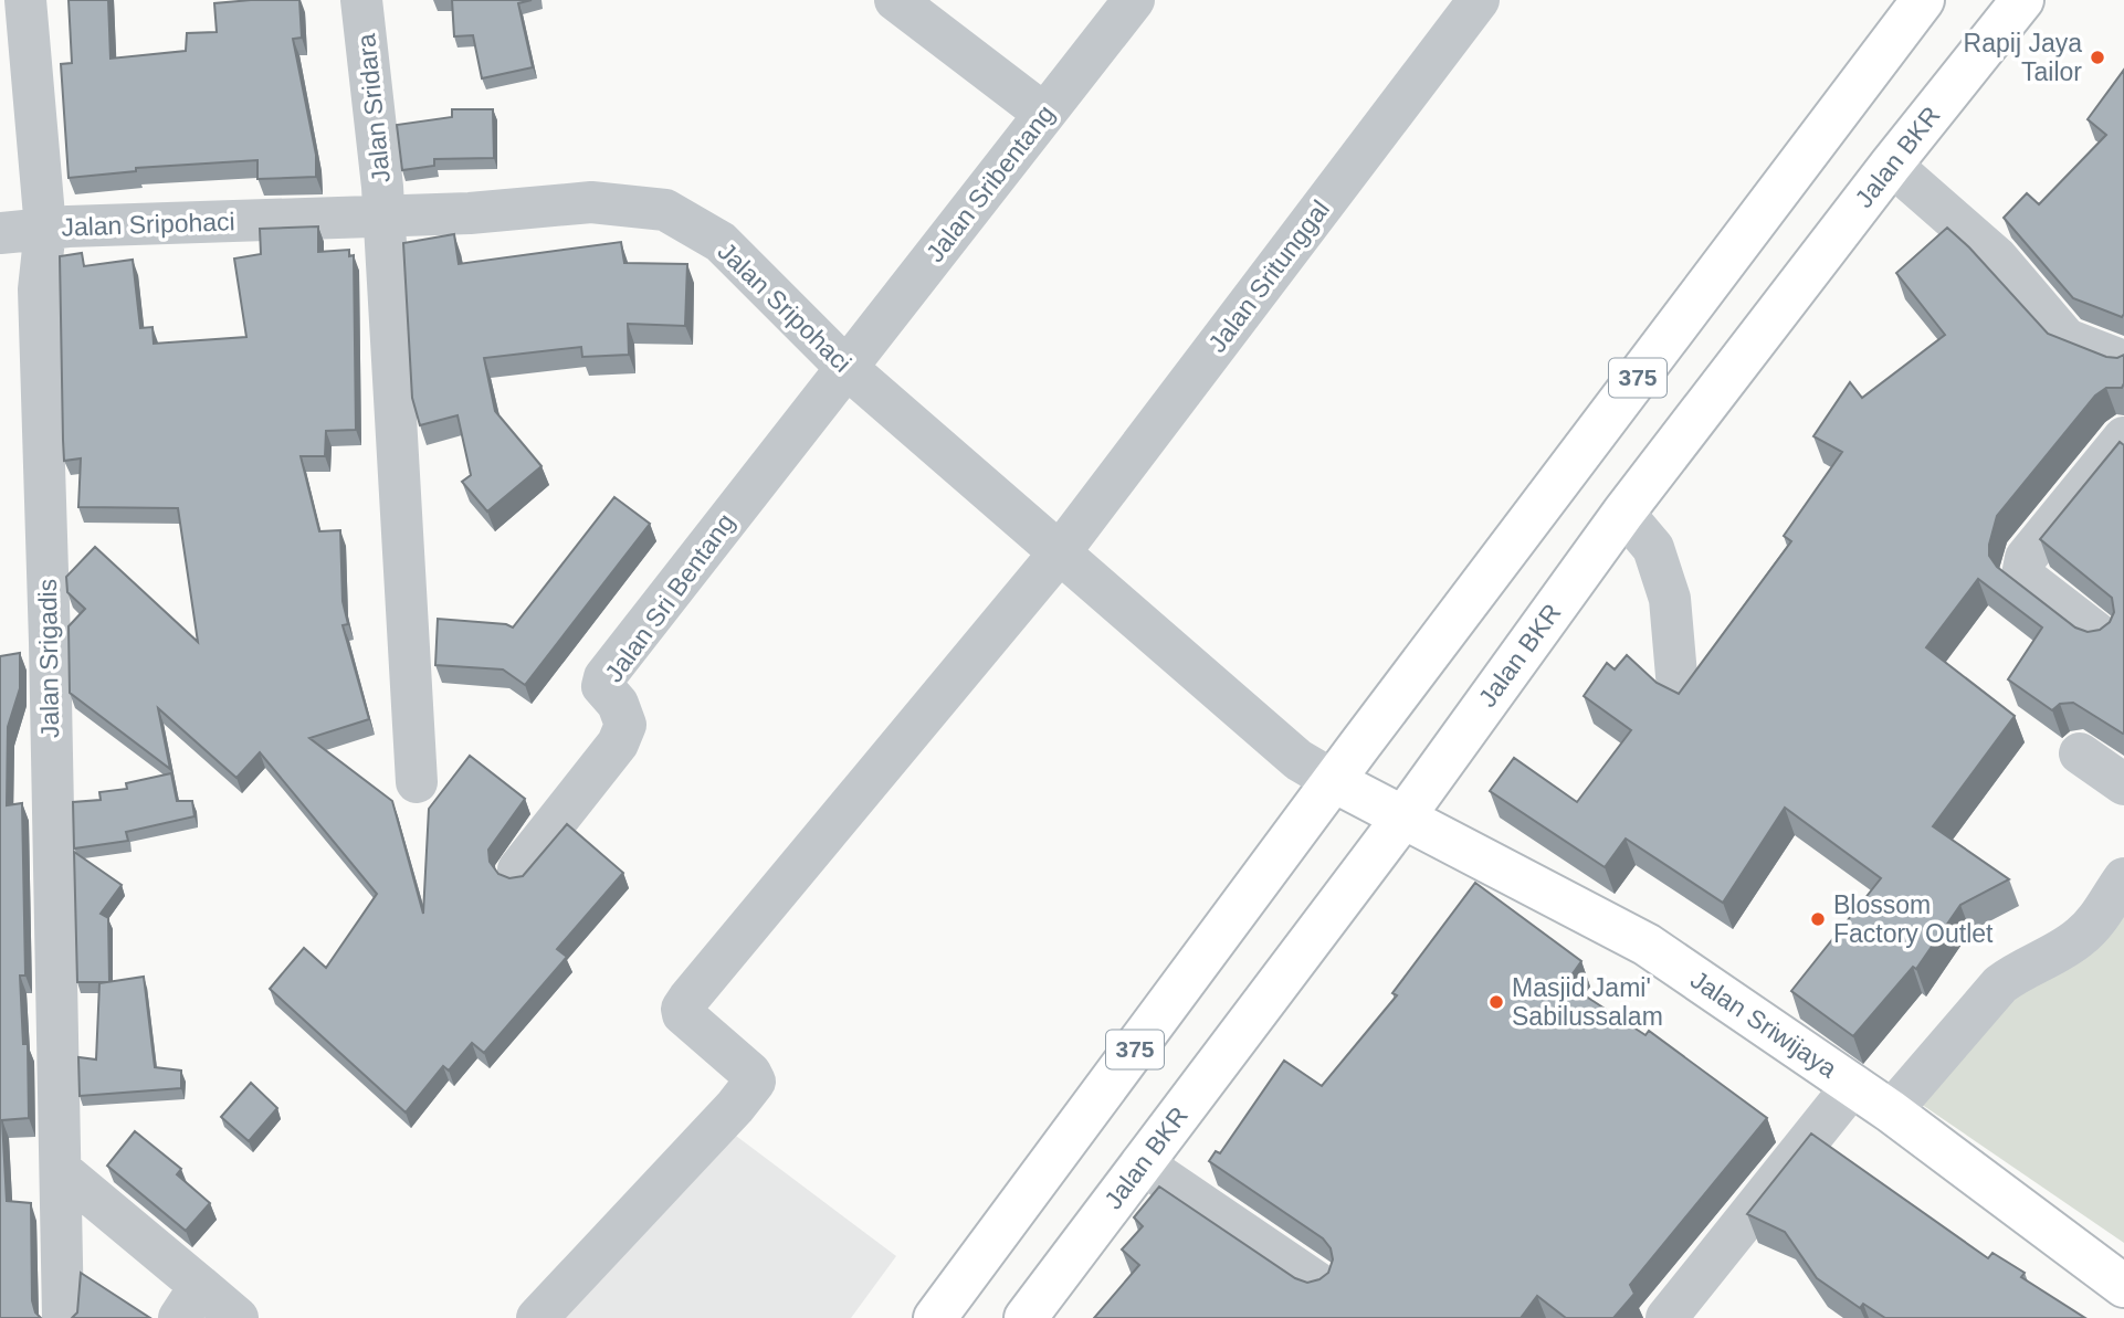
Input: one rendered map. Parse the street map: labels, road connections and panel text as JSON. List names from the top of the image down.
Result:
{
  "streets": {
    "main road": ["Jalan BKR", "375", "Jalan Sriwijaya"],
    "street": [
      "Jalan Sridara",
      "Jalan Sribentang",
      "Jalan Sripohaci",
      "Jalan Sritunggal",
      "Jalan Sri Bentang",
      "Jalan Srigadis"
    ]
  },
  "crossings": [
    ["Jalan Sridara", "Jalan Sripohaci"],
    ["Jalan BKR", "Jalan Sriwijaya"],
    ["Jalan Sribentang", "Jalan Sripohaci"],
    ["Jalan Sribentang", "Jalan Sri Bentang"],
    ["Jalan Sripohaci", "Jalan Sritunggal"],
    ["Jalan Sripohaci", "375"],
    ["Jalan Sripohaci", "Jalan Sri Bentang"],
    ["Jalan Sripohaci", "Jalan Srigadis"],
    ["Jalan Sripohaci", "Jalan Sriwijaya"],
    ["375", "Jalan Sriwijaya"]
  ],
  "places": ["Rapij Jaya Tailor", "Blossom Factory Outlet", "Masjid Jami' Sabilussalam"]
}
